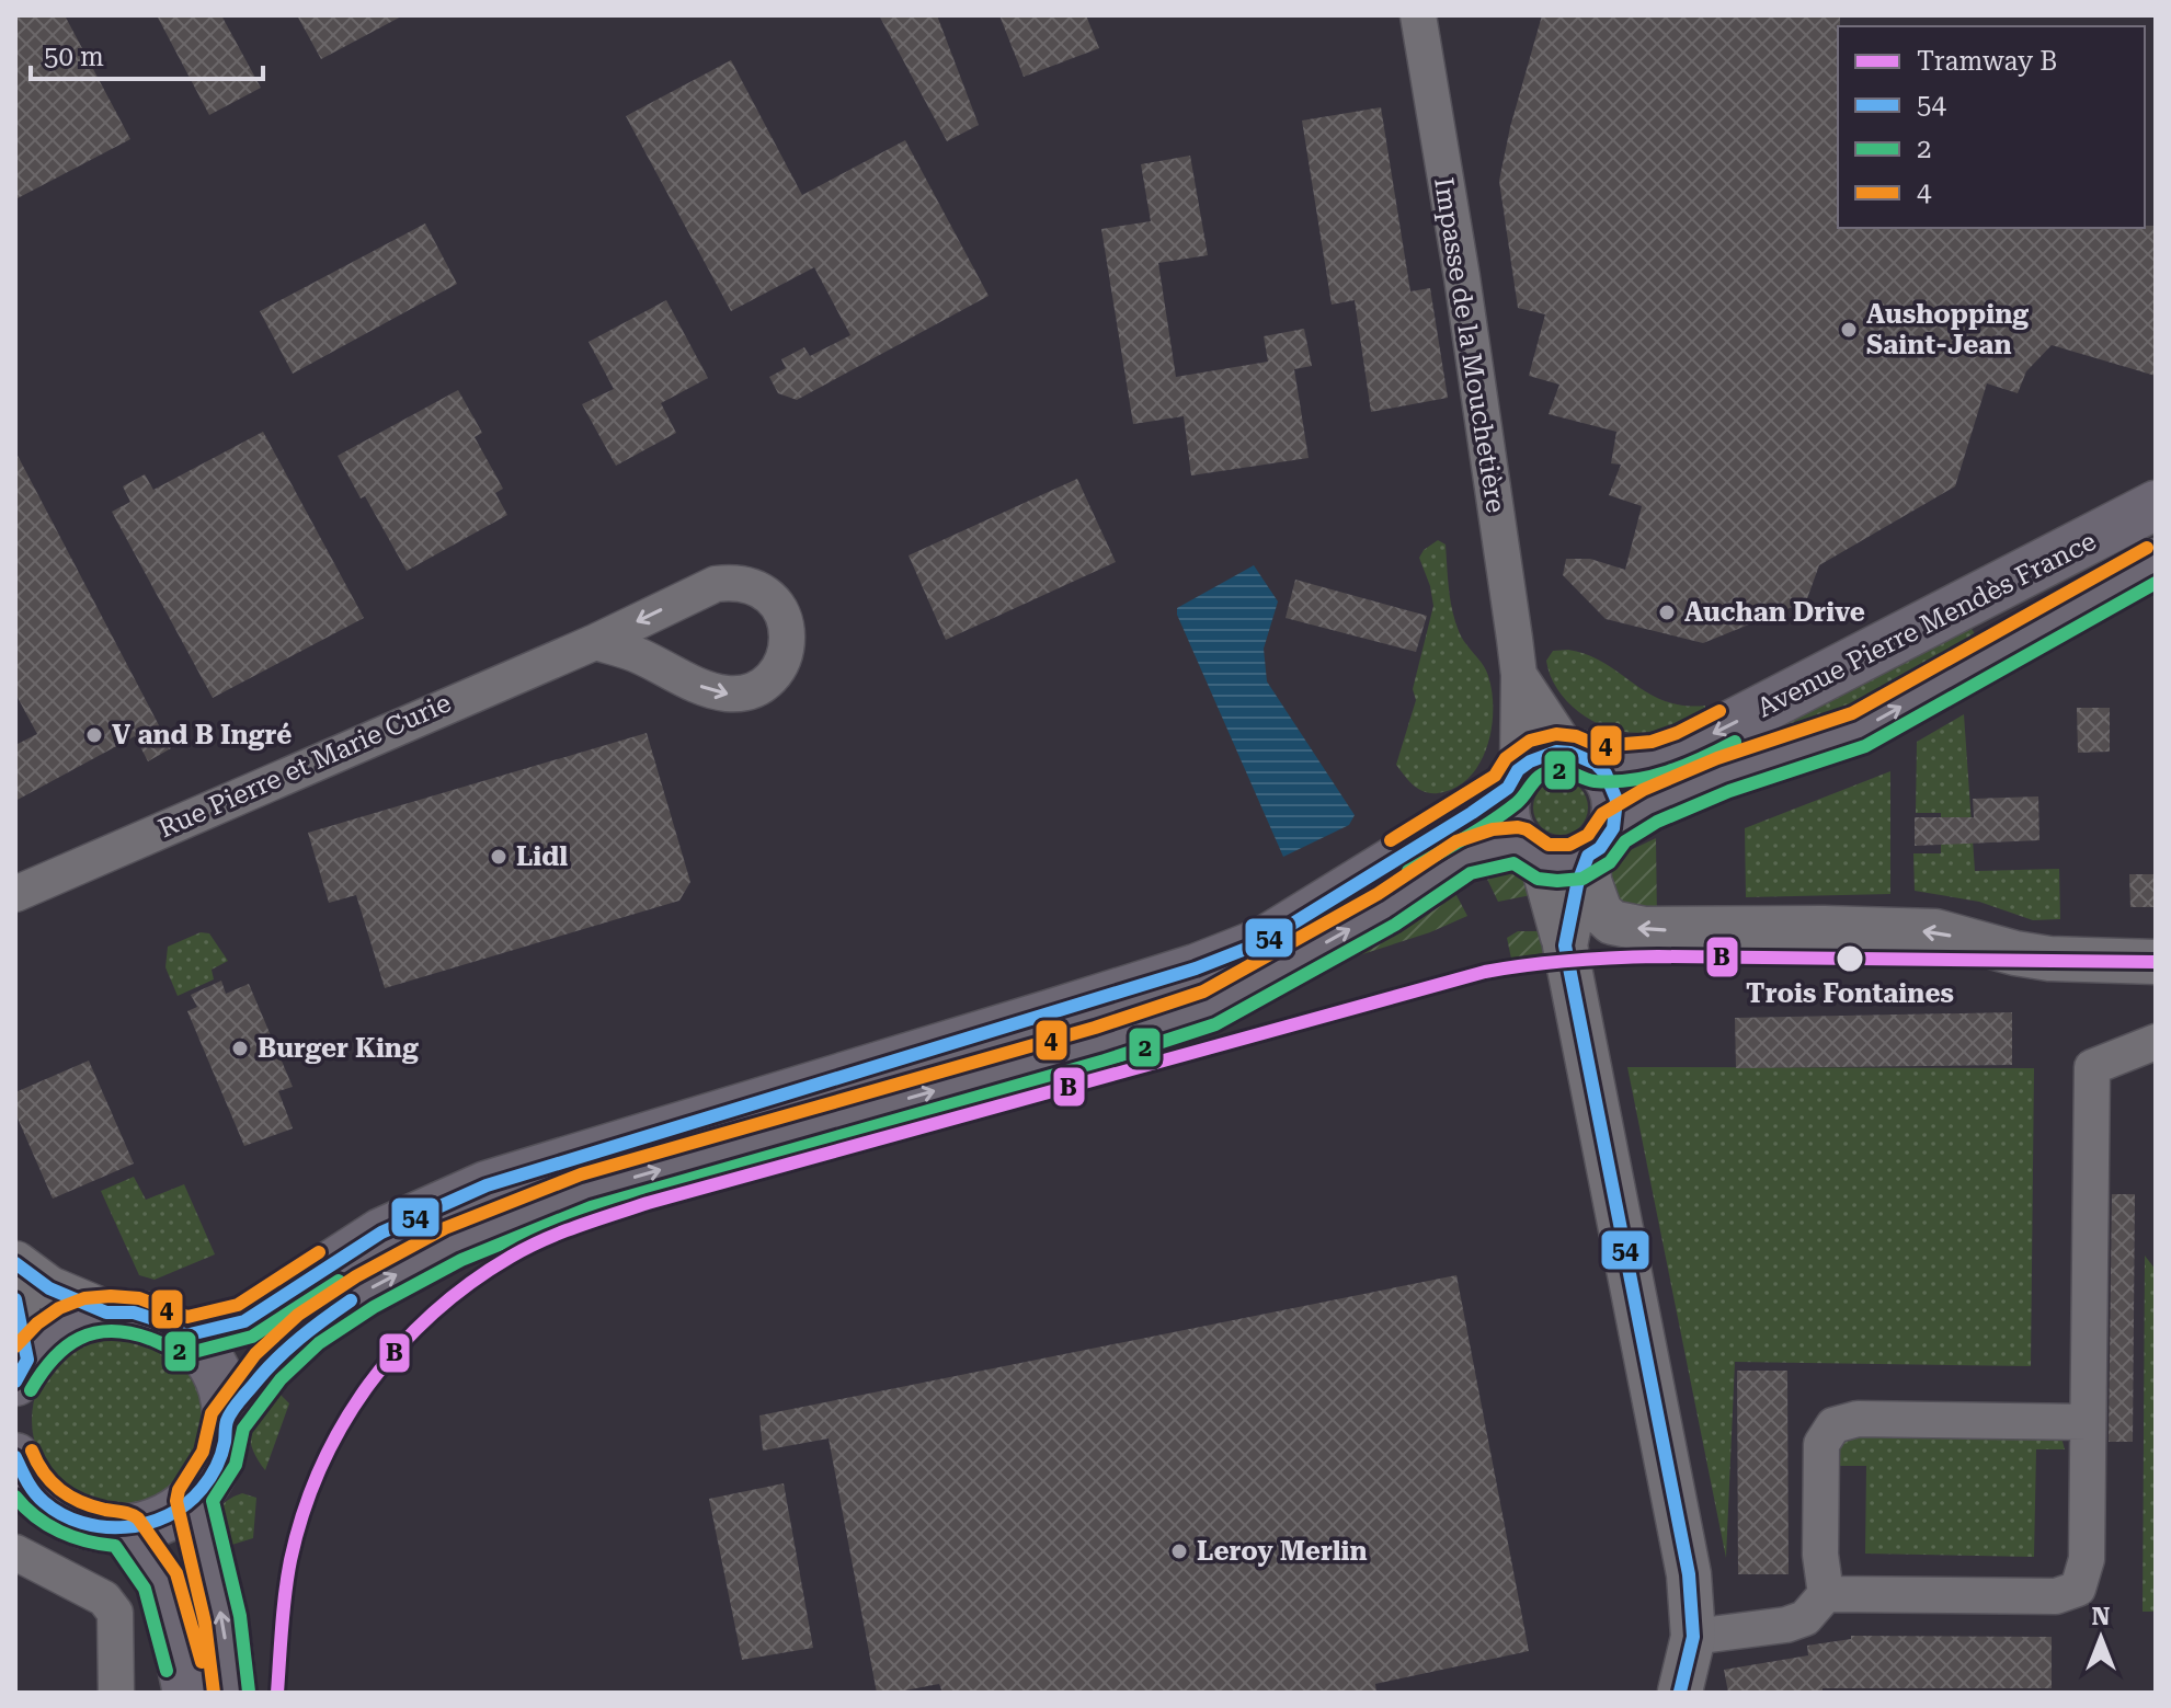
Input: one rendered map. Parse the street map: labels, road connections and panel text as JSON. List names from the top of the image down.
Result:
{
  "streets": {
    "main road": ["Avenue Pierre Mendès France"],
    "street": ["Impasse de la Mouchetière", "Rue Pierre et Marie Curie"]
  },
  "crossings": [
    ["Impasse de la Mouchetière", "Avenue Pierre Mendès France"]
  ],
  "places": [
    "Aushopping Saint-Jean",
    "Auchan Drive",
    "V and B Ingré",
    "Lidl",
    "Trois Fontaines",
    "Burger King",
    "Leroy Merlin"
  ],
  "lines": [
    "transit line 4",
    "transit line 2",
    "transit line 54",
    "tram line B"
  ],
  "legend": [
    "Tramway B",
    "54",
    "2",
    "4"
  ],
  "scale_bar": "50 m",
  "north": "top"
}
